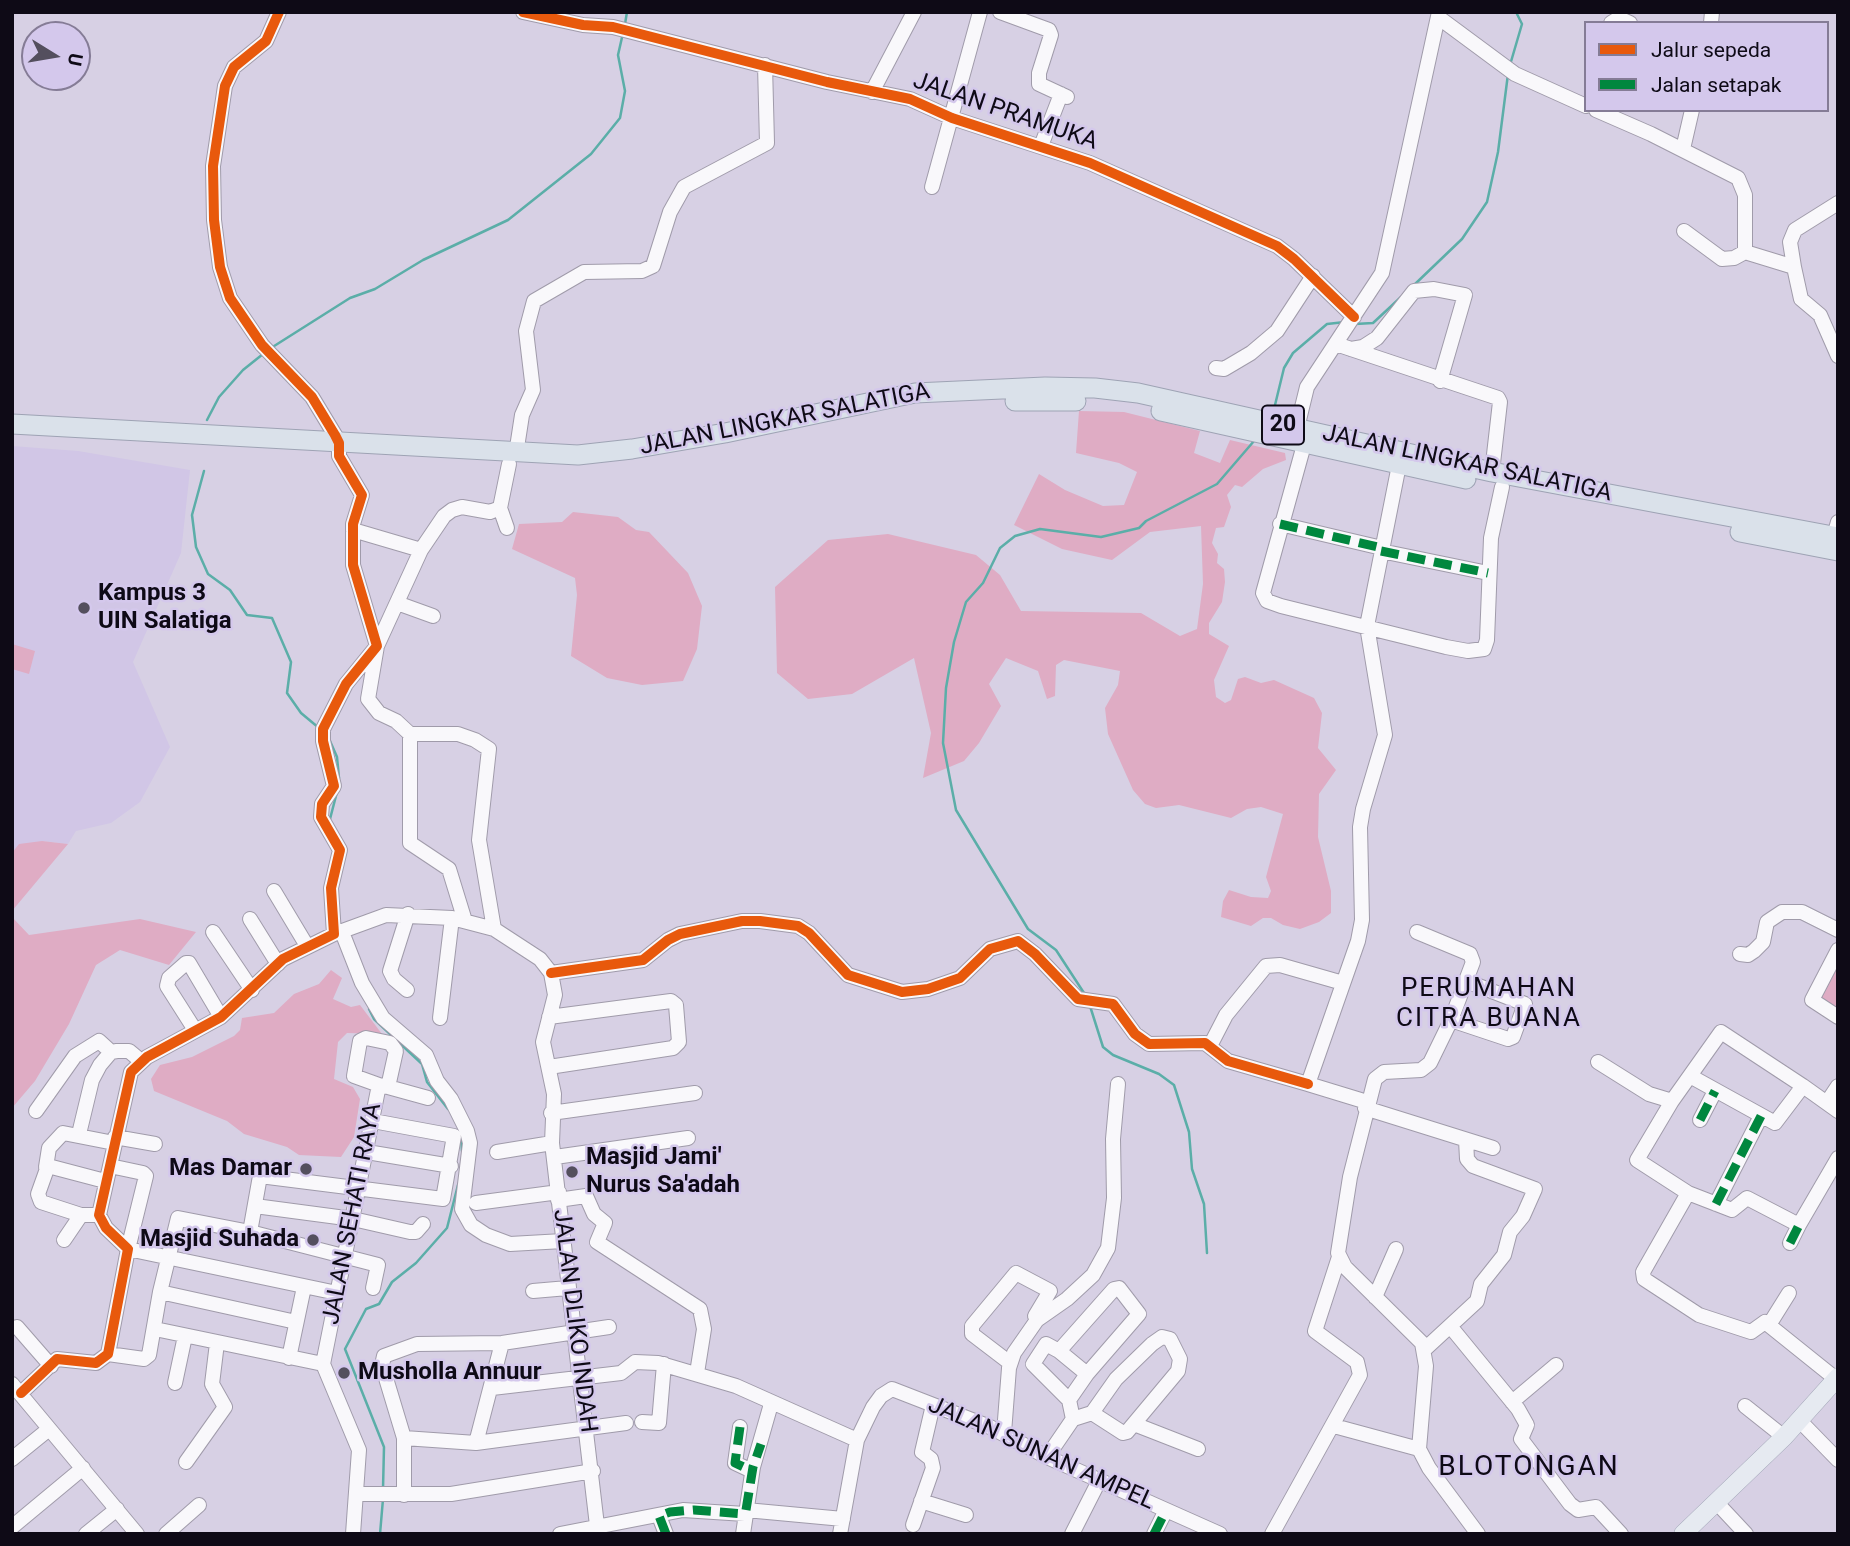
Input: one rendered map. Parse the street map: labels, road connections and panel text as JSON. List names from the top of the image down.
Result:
{
  "streets": {
    "highway": ["JALAN LINGKAR SALATIGA", "20"],
    "street": [
      "JALAN PRAMUKA",
      "JALAN SEHATI RAYA",
      "JALAN DLIKO INDAH",
      "JALAN SUNAN AMPEL"
    ]
  },
  "districts": ["PERUMAHAN CITRA BUANA", "BLOTONGAN"],
  "places": [
    "Kampus 3 UIN Salatiga",
    "Mas Damar",
    "Masjid Jami' Nurus Sa'adah",
    "Masjid Suhada",
    "Musholla Annuur"
  ],
  "legend": ["Jalur sepeda", "Jalan setapak"],
  "north": "right"
}
